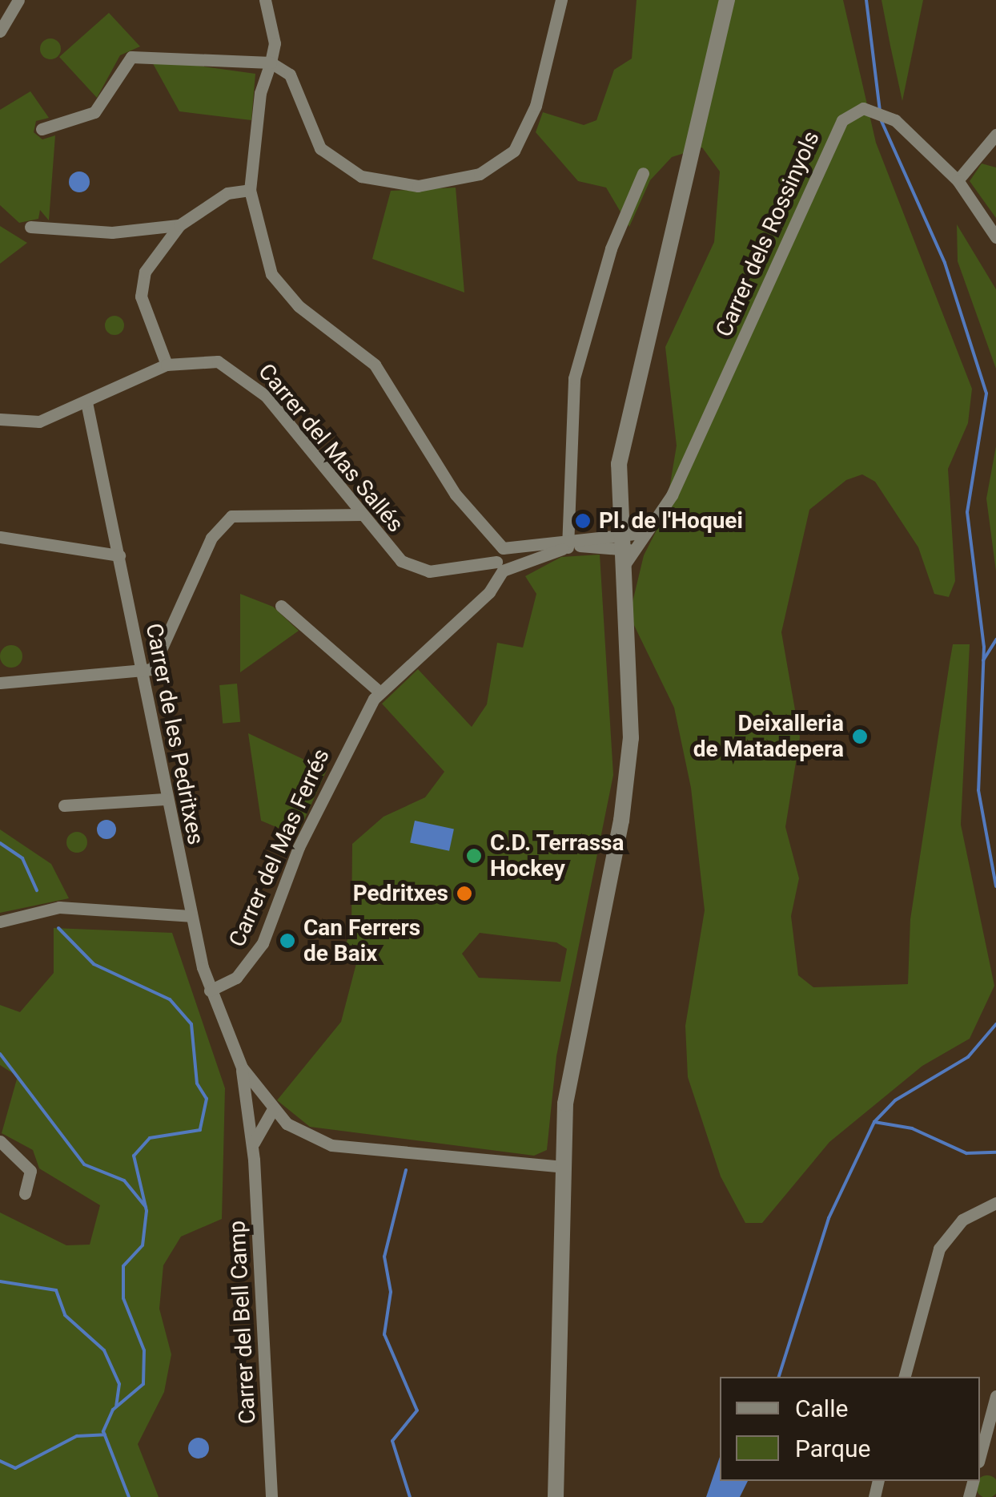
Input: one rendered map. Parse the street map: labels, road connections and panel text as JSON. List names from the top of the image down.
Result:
{
  "streets": {
    "street": [
      "Carrer dels Rossinyols",
      "Carrer del Mas Sallés",
      "Carrer de les Pedritxes",
      "Carrer del Mas Ferrés",
      "Carrer del Bell Camp"
    ]
  },
  "crossings": [
    ["Carrer del Mas Sallés", "Carrer de les Pedritxes"],
    ["Carrer del Mas Sallés", "Carrer del Mas Ferrés"],
    ["Carrer de les Pedritxes", "Carrer del Mas Ferrés"],
    ["Carrer de les Pedritxes", "Carrer del Bell Camp"]
  ],
  "places": [
    "Pl. de l'Hoquei",
    "Deixalleria de Matadepera",
    "C.D. Terrassa Hockey",
    "Pedritxes",
    "Can Ferrers de Baix"
  ],
  "legend": ["Calle", "Parque"]
}
